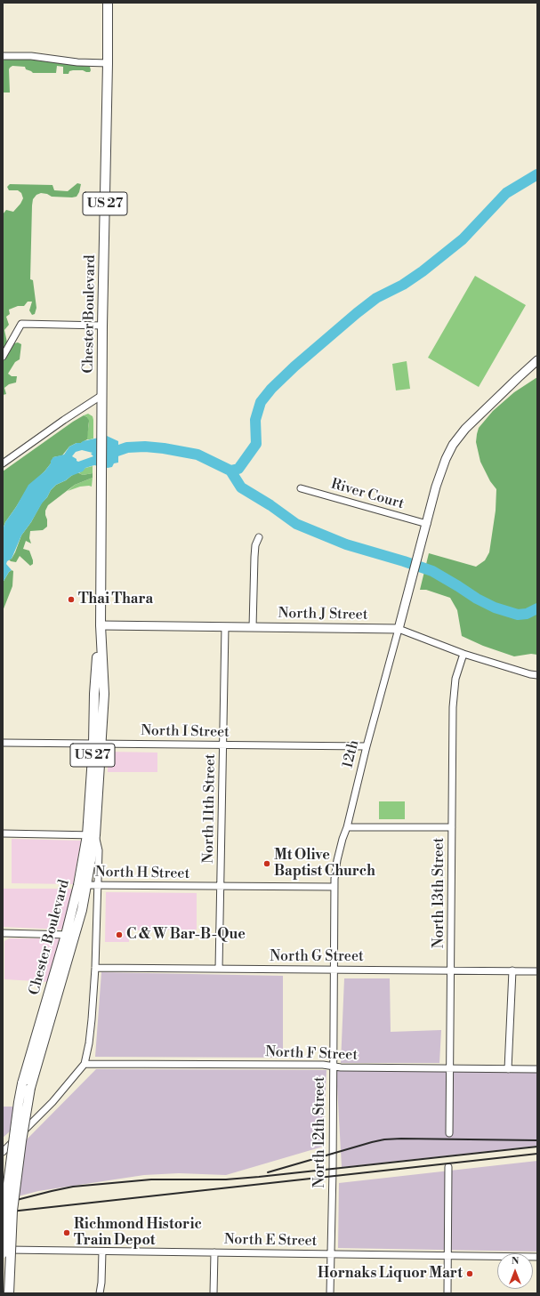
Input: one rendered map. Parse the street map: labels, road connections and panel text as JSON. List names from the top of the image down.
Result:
{
  "streets": {
    "highway": ["US 27", "Chester Boulevard"],
    "main road": ["North J Street"],
    "street": [
      "River Court",
      "North I Street",
      "12th",
      "North 11th Street",
      "North H Street",
      "North 13th Street",
      "North G Street",
      "North F Street",
      "North 12th Street",
      "North E Street"
    ]
  },
  "crossings": [
    ["Chester Boulevard", "North J Street"],
    ["Chester Boulevard", "North I Street"],
    ["Chester Boulevard", "North H Street"],
    ["Chester Boulevard", "North G Street"],
    ["Chester Boulevard", "North F Street"],
    ["Chester Boulevard", "North E Street"],
    ["North J Street", "12th"],
    ["North J Street", "North 11th Street"],
    ["North J Street", "North 13th Street"],
    ["North I Street", "12th"],
    ["North I Street", "North 11th Street"],
    ["12th", "North H Street"],
    ["12th", "North 12th Street"],
    ["North 11th Street", "North H Street"],
    ["North 11th Street", "North G Street"],
    ["North H Street", "North 12th Street"],
    ["North 13th Street", "North G Street"],
    ["North 13th Street", "North F Street"],
    ["North G Street", "North 12th Street"],
    ["North F Street", "North 12th Street"],
    ["North 12th Street", "North E Street"]
  ],
  "places": [
    "Thai Thara",
    "Mt Olive Baptist Church",
    "C & W Bar-B-Que",
    "Richmond Historic Train Depot",
    "Hornaks Liquor Mart"
  ],
  "north": "top"
}
